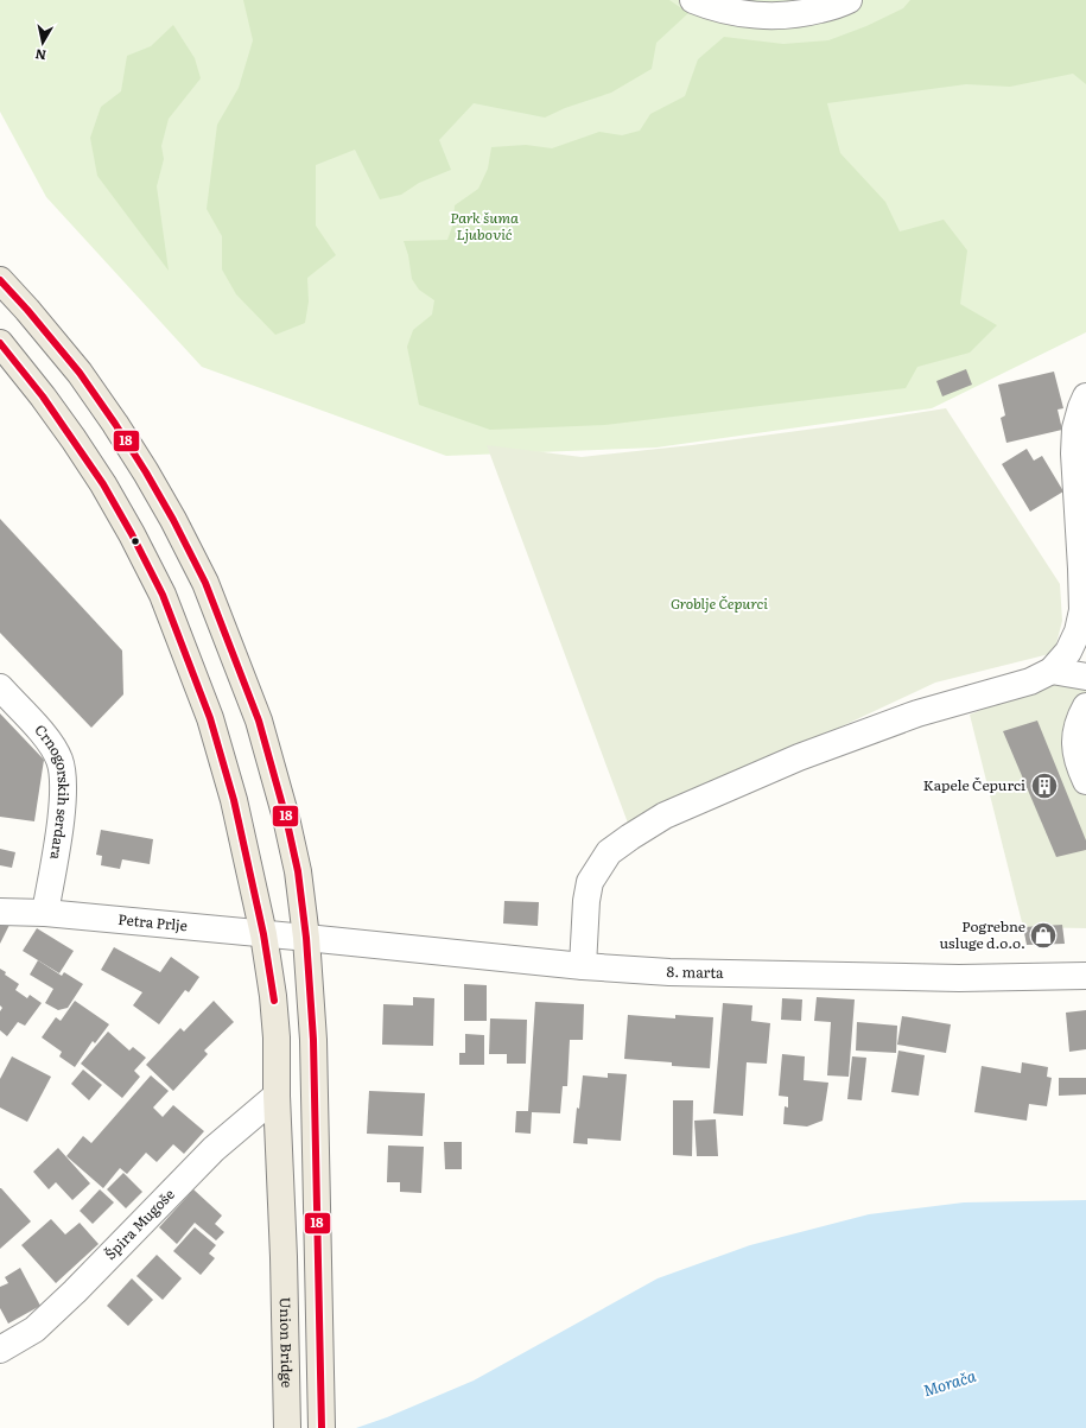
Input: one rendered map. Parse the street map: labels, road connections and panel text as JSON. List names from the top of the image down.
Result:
{
  "streets": {
    "main road": ["Union Bridge"],
    "street": [
      "Crnogorskih serdara",
      "Petra Prlje",
      "8. marta",
      "Špira Mugoše"
    ]
  },
  "crossings": [
    ["Crnogorskih serdara", "Petra Prlje"],
    ["Petra Prlje", "8. marta"],
    ["Petra Prlje", "Union Bridge"],
    ["Špira Mugoše", "Union Bridge"]
  ],
  "water": ["Morača"],
  "parks": ["Park šuma Ljubović", "Groblje Čepurci"],
  "places": {
    "building": ["Kapele Čepurci"],
    "shop": ["Pogrebne usluge d.o.o."]
  },
  "lines": ["transit line 18"],
  "north": "bottom"
}
